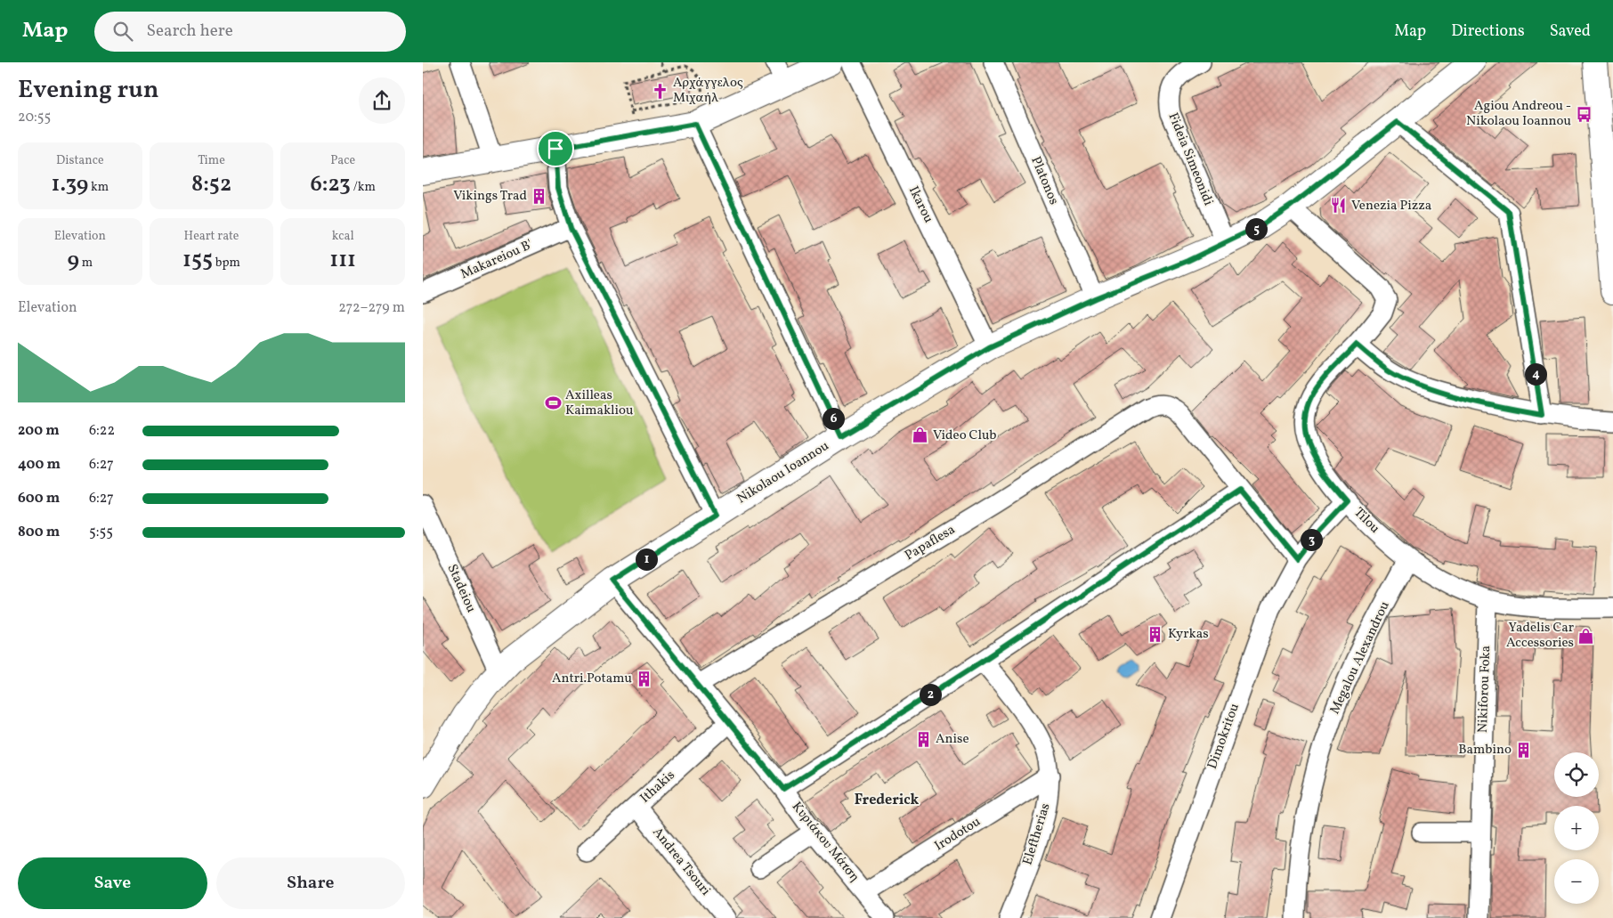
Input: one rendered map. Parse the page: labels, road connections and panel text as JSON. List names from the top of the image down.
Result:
{
  "streets": {
    "street": [
      "Fideia Simeonidi",
      "Platonos",
      "Ikarou",
      "Makareiou B'",
      "Nikolaou Ioannou",
      "Tilou",
      "Papaflesa",
      "Stadeiou",
      "Megalou Alexandrou",
      "Nikiforou Foka",
      "Dimokritou",
      "Ithakis",
      "Irodotou",
      "Eleftherias",
      "Κυριάκου Μάτση",
      "Andrea Tsouri"
    ]
  },
  "crossings": [
    ["Fideia Simeonidi", "Nikolaou Ioannou"],
    ["Platonos", "Nikolaou Ioannou"],
    ["Ikarou", "Nikolaou Ioannou"],
    ["Nikolaou Ioannou", "Tilou"],
    ["Nikolaou Ioannou", "Stadeiou"],
    ["Nikolaou Ioannou", "Κυριάκου Μάτση"],
    ["Tilou", "Megalou Alexandrou"],
    ["Tilou", "Nikiforou Foka"],
    ["Tilou", "Dimokritou"],
    ["Papaflesa", "Κυριάκου Μάτση"],
    ["Ithakis", "Κυριάκου Μάτση"],
    ["Ithakis", "Andrea Tsouri"],
    ["Irodotou", "Eleftherias"],
    ["Irodotou", "Κυριάκου Μάτση"]
  ],
  "districts": ["Frederick"],
  "places": {
    "church": ["Αρχάγγελος Μιχαήλ"],
    "bus stop": ["Agiou Andreou - Nikolaou Ioannou"],
    "building": [
      "Vikings Trad",
      "Kyrkas",
      "Antri.Potamu",
      "Anise",
      "Bambino"
    ],
    "restaurant": ["Venezia Pizza"],
    "sports": ["Axilleas Kaimakliou"],
    "shop": ["Video Club", "Yadelis Car Accessories"]
  },
  "page": {
    "header": "Map",
    "search": "Search here",
    "nav": ["Map", "Directions", "Saved"],
    "heading": ["Evening run", "20:55"],
    "stats": [
      ["Distance", "1.39 km"],
      ["Time", "8:52"],
      ["Pace", "6:23 /km"],
      ["Elevation", "9 m"],
      ["Heart rate", "155 bpm"],
      ["kcal", "111"]
    ],
    "pins": [
      "5",
      "4",
      "6",
      "3",
      "1",
      "2"
    ],
    "chart": ["Elevation", "272–279 m"],
    "list": [
      {
        "name": "200 m",
        "note": "6:22"
      },
      {
        "name": "400 m",
        "note": "6:27"
      },
      {
        "name": "600 m",
        "note": "6:27"
      },
      {
        "name": "800 m",
        "note": "5:55"
      }
    ],
    "map_buttons": ["+", "−"],
    "buttons": ["Save", "Share"]
  }
}
